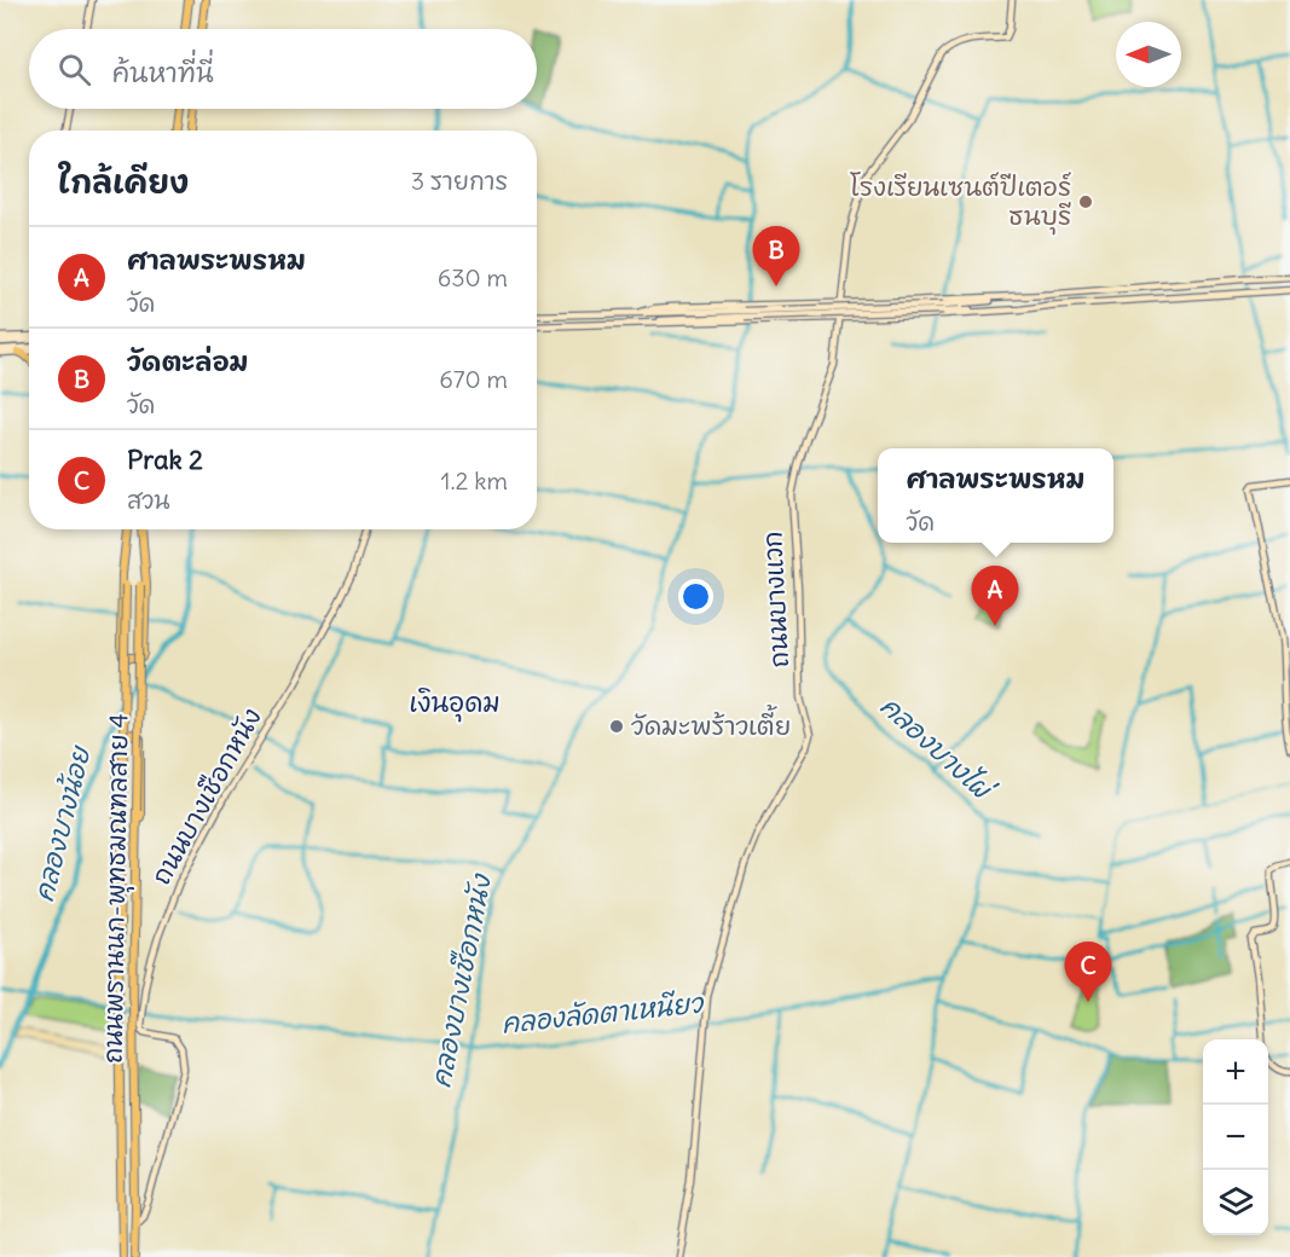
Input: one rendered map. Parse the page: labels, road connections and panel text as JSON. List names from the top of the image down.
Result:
{
  "streets": {
    "main road": ["ถนนบางแวก", "ถนนบางเชือกหนัง", "ถนนพรานนก-พุทธมณฑลสาย 4"]
  },
  "crossings": [
    ["ถนนบางเชือกหนัง", "ถนนพรานนก-พุทธมณฑลสาย 4"]
  ],
  "districts": ["เงินอุดม"],
  "water": [
    "คลองบางไผ่",
    "คลองบางน้อย",
    "คลองบางเชือกหนัง",
    "คลองลัดตาเหนียว"
  ],
  "places": ["โรงเรียนเซนต์ปีเตอร์ ธนบุรี", "วัดมะพร้าวเตี้ย"],
  "north": "left",
  "page": {
    "search": "ค้นหาที่นี่",
    "heading": ["ใกล้เคียง", "3 รายการ"],
    "list": [
      {
        "mark": "A",
        "name": "ศาลพระพรหม",
        "note": "วัด",
        "value": "630 m"
      },
      {
        "mark": "B",
        "name": "วัดตะล่อม",
        "note": "วัด",
        "value": "670 m"
      },
      {
        "mark": "C",
        "name": "Prak 2",
        "note": "สวน",
        "value": "1.2 km"
      }
    ],
    "pins": ["B", "A", "C"],
    "popup": ["ศาลพระพรหม", "วัด"],
    "map_buttons": ["+", "−"]
  }
}
